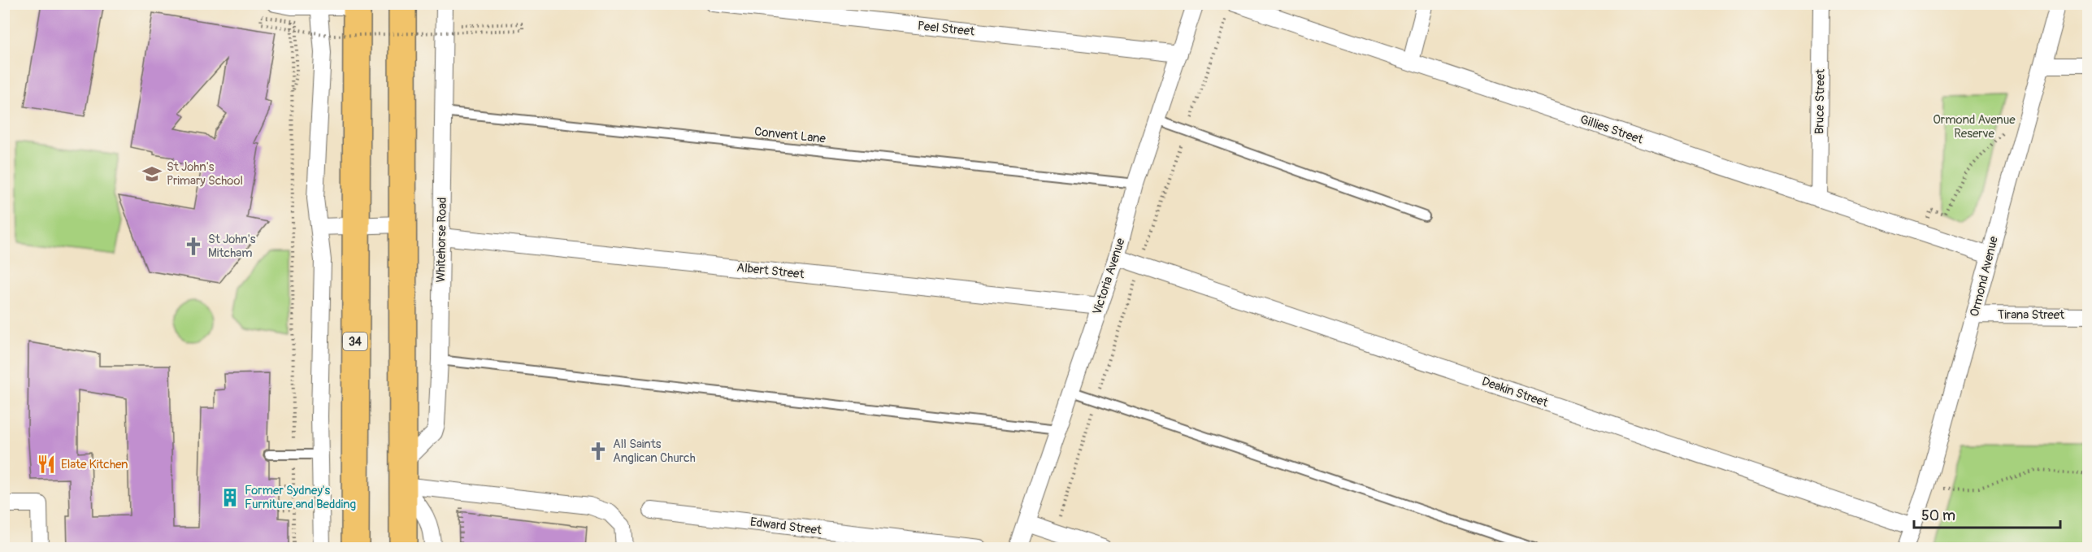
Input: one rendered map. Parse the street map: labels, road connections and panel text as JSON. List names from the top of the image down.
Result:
{
  "streets": {
    "highway": ["34"],
    "street": [
      "Peel Street",
      "Bruce Street",
      "Gillies Street",
      "Whitehorse Road",
      "Albert Street",
      "Victoria Avenue",
      "Ormond Avenue",
      "Tirana Street",
      "Deakin Street",
      "Edward Street"
    ],
    "lane": ["Convent Lane"]
  },
  "crossings": [
    ["Peel Street", "Victoria Avenue"],
    ["Bruce Street", "Gillies Street"],
    ["Gillies Street", "Ormond Avenue"],
    ["Convent Lane", "Whitehorse Road"],
    ["Convent Lane", "Victoria Avenue"],
    ["Whitehorse Road", "Albert Street"],
    ["Albert Street", "Victoria Avenue"],
    ["Victoria Avenue", "Deakin Street"],
    ["Ormond Avenue", "Tirana Street"],
    ["Ormond Avenue", "Deakin Street"]
  ],
  "parks": ["Ormond Avenue Reserve"],
  "places": {
    "school or university": ["St John's Primary School"],
    "church": ["St John's Mitcham", "All Saints Anglican Church"],
    "restaurant": ["Elate Kitchen"],
    "building": ["Former Sydney's Furniture and Bedding"]
  },
  "scale_bar": "50 m"
}
